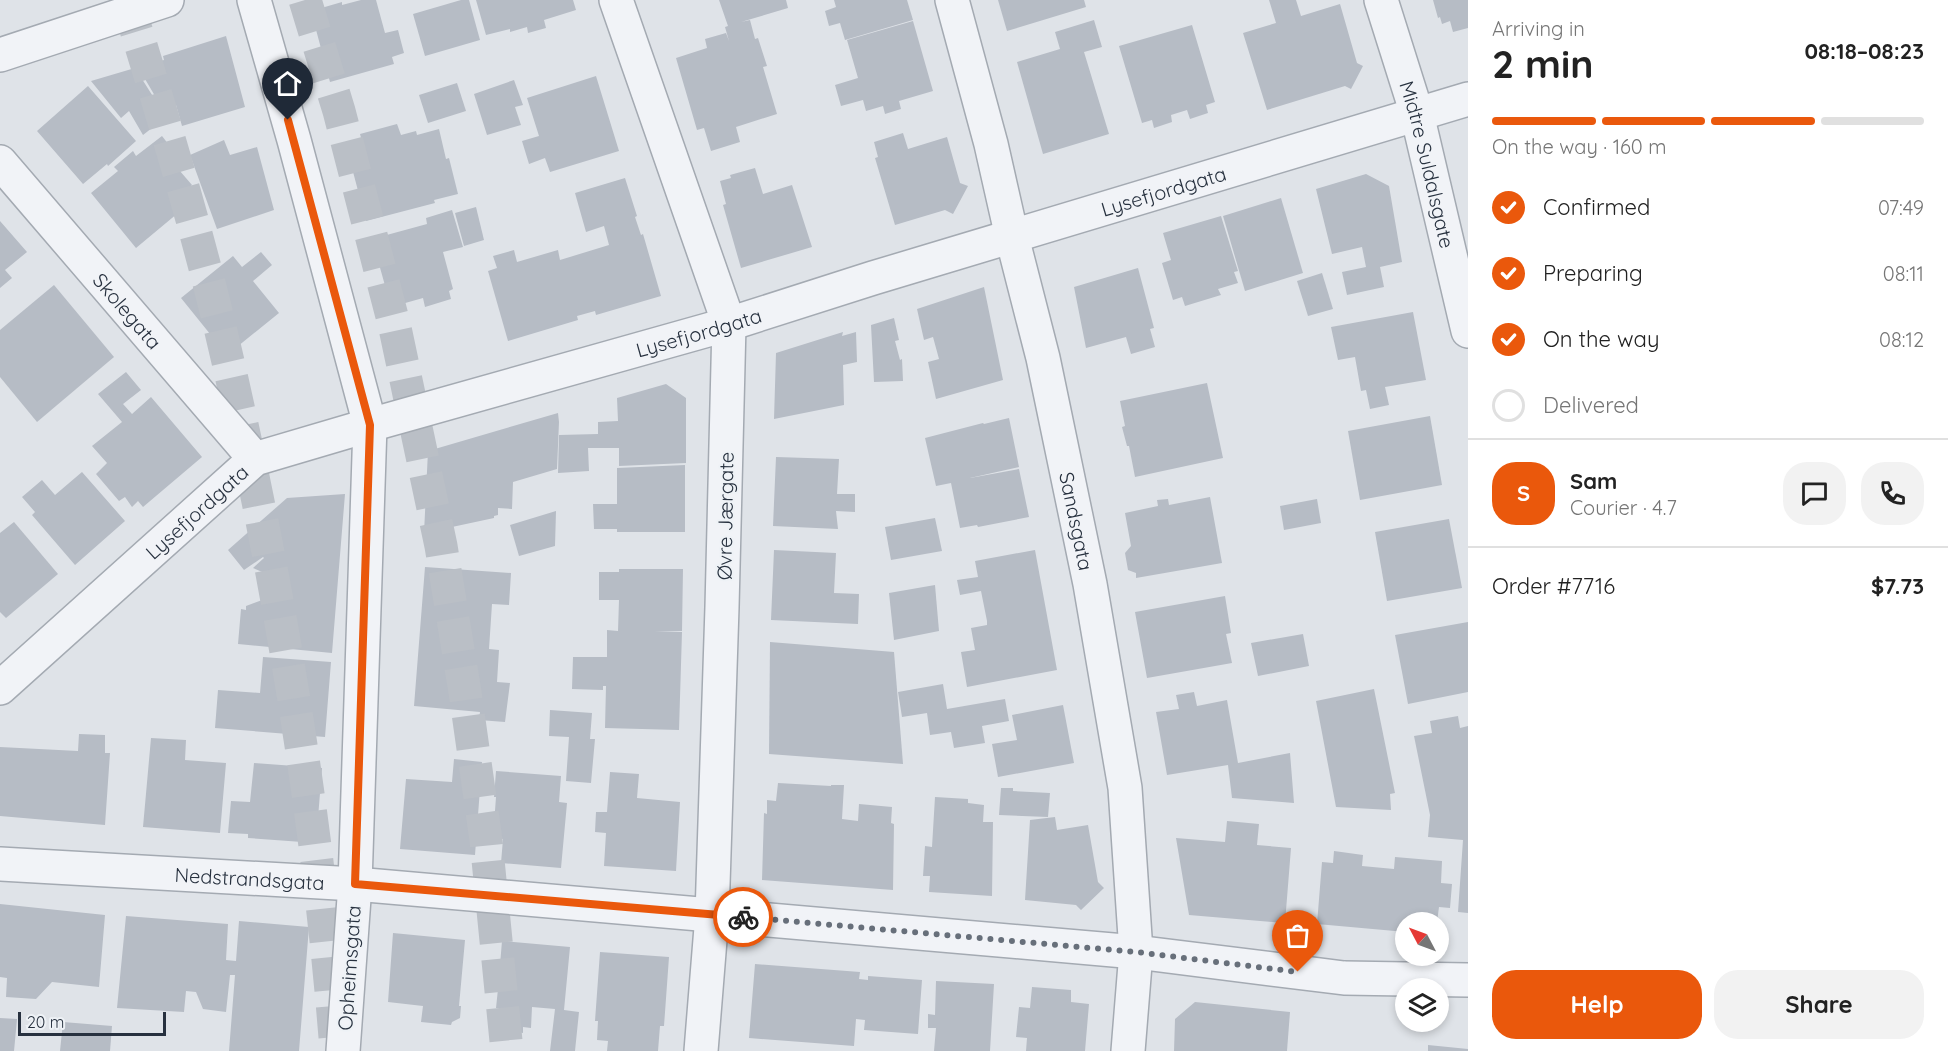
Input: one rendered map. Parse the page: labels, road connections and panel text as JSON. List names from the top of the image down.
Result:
{
  "streets": {
    "street": [
      "Midtre Suldalsgate",
      "Lysefjordgata",
      "Skolegata",
      "Øvre Jærgate",
      "Sandsgata",
      "Nedstrandsgata",
      "Opheimsgata"
    ]
  },
  "crossings": [
    ["Midtre Suldalsgate", "Lysefjordgata"],
    ["Lysefjordgata", "Skolegata"],
    ["Lysefjordgata", "Øvre Jærgate"],
    ["Lysefjordgata", "Sandsgata"],
    ["Lysefjordgata", "Opheimsgata"],
    ["Øvre Jærgate", "Nedstrandsgata"],
    ["Sandsgata", "Nedstrandsgata"],
    ["Nedstrandsgata", "Opheimsgata"]
  ],
  "scale_bar": "20 m",
  "north": "top left",
  "page": {
    "heading": ["2 min", "Arriving in", "08:18–08:23"],
    "panel": [
      "Sam",
      "Courier · 4.7",
      "Order #7716",
      "$7.73"
    ],
    "bar": "On the way · 160 m",
    "list": [
      ["Confirmed", "07:49"],
      ["Preparing", "08:11"],
      ["On the way", "08:12"],
      "Delivered"
    ],
    "round": "S",
    "buttons": ["Help", "Share"],
    "scale": "20 m"
  }
}
